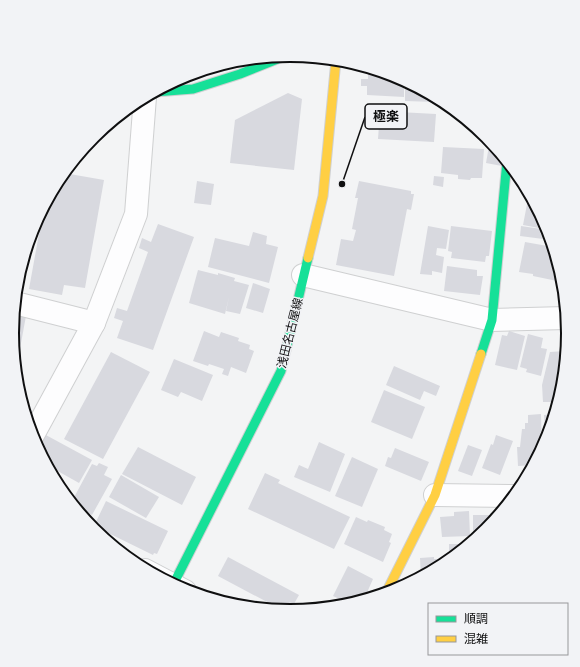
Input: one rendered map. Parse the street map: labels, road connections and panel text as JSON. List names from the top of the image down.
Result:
{
  "streets": {
    "street": ["浅田名古屋線"]
  },
  "places": ["極楽"],
  "legend": ["順調", "混雑"]
}
